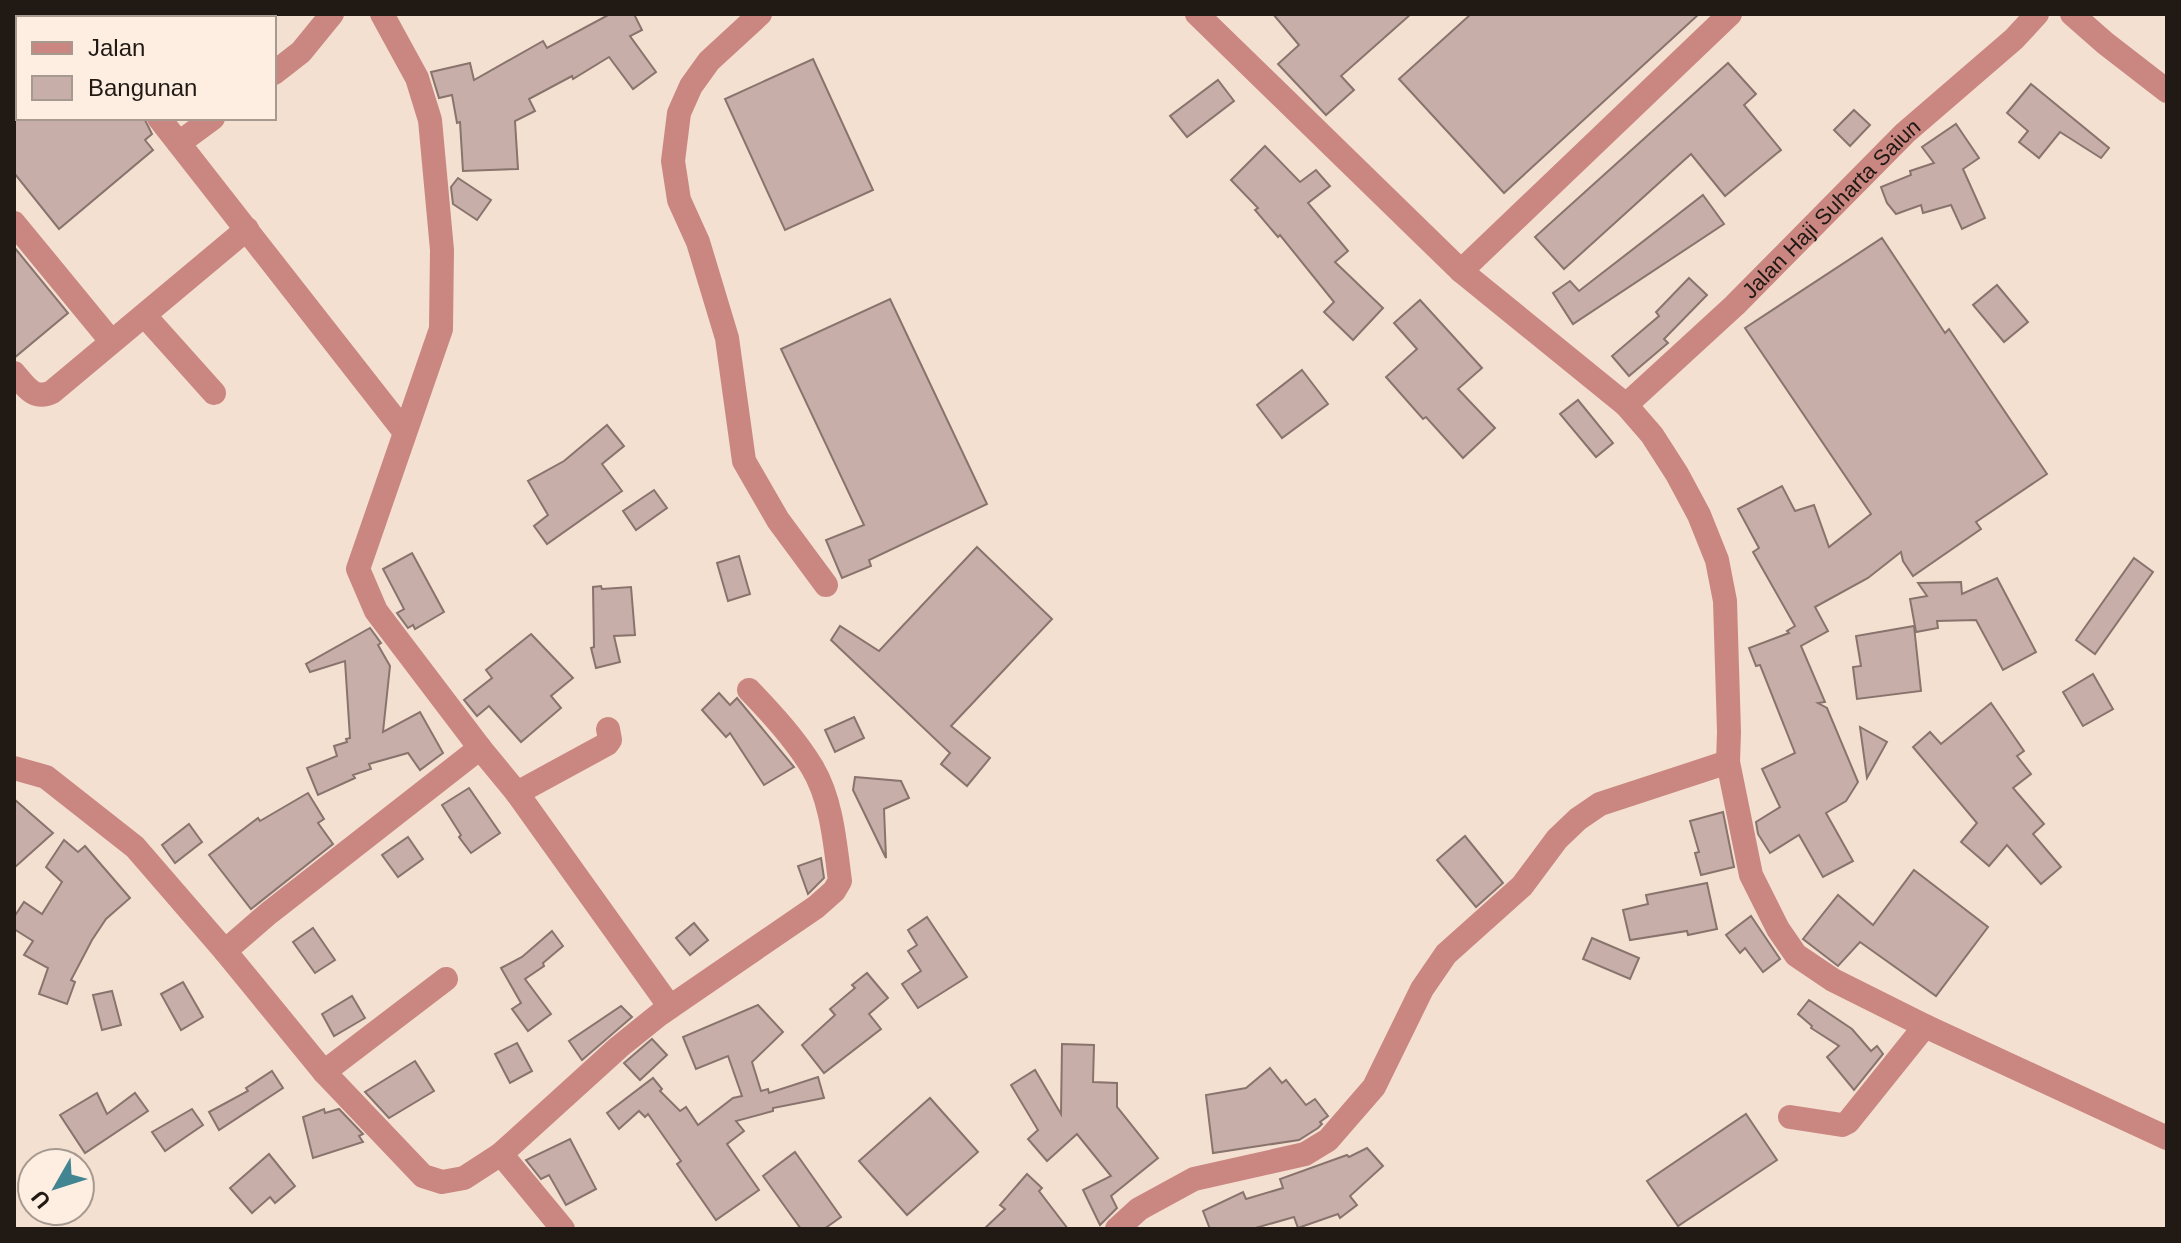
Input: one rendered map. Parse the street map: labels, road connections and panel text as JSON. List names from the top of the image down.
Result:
{
  "streets": {
    "street": ["Jalan Haji Suharta Saiun"]
  },
  "legend": ["Jalan", "Bangunan"],
  "north": "bottom left"
}
